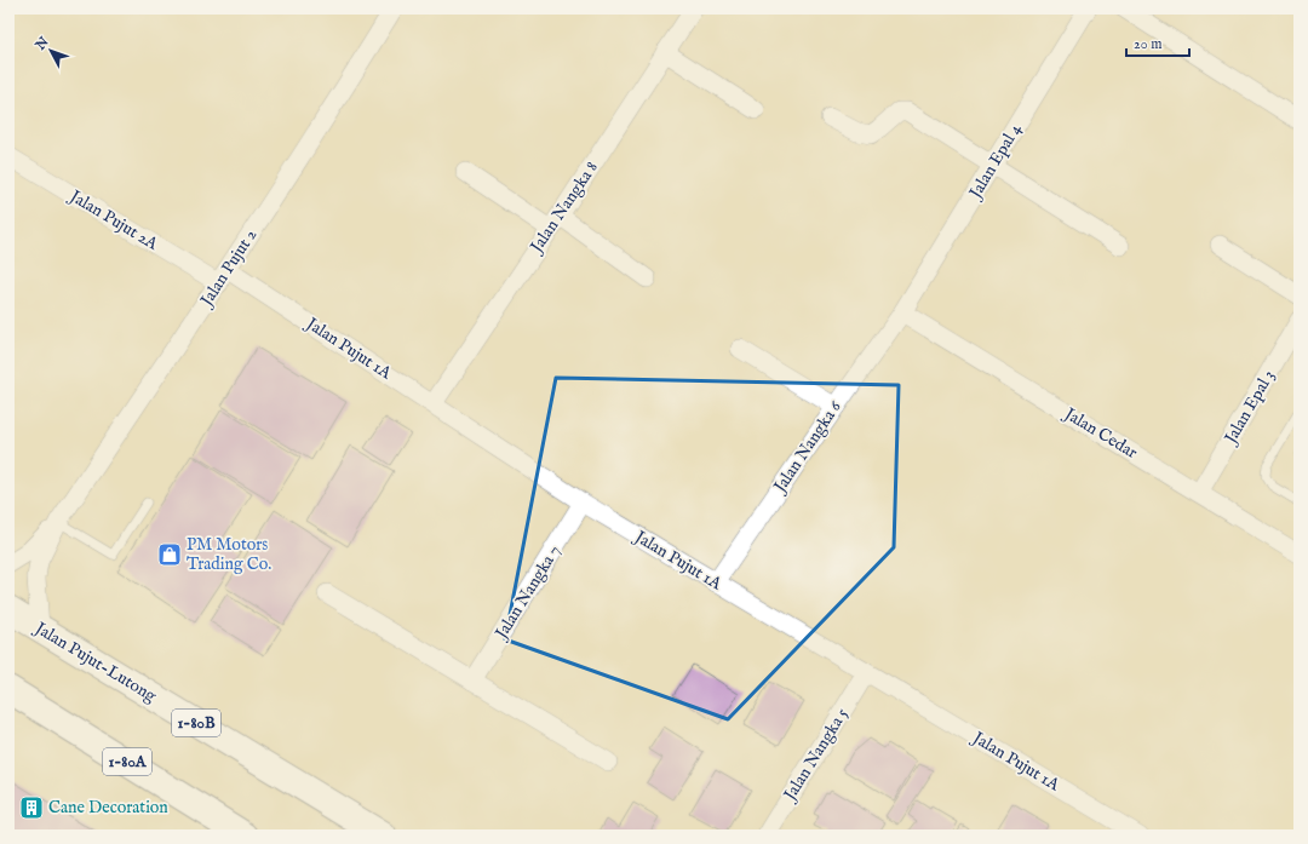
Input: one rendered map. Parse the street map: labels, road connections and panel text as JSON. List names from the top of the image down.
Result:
{
  "streets": {
    "highway": ["Jalan Pujut-Lutong", "1-80B", "1-80A"],
    "street": [
      "Jalan Epal 4",
      "Jalan Nangka 8",
      "Jalan Pujut 2A",
      "Jalan Pujut 2",
      "Jalan Pujut 1A",
      "Jalan Epal 3",
      "Jalan Cedar",
      "Jalan Nangka 6",
      "Jalan Nangka 7",
      "Jalan Nangka 5"
    ]
  },
  "crossings": [
    ["Jalan Epal 4", "Jalan Cedar"],
    ["Jalan Epal 4", "Jalan Nangka 6"],
    ["Jalan Nangka 8", "Jalan Pujut 1A"],
    ["Jalan Pujut 2A", "Jalan Pujut 2"],
    ["Jalan Pujut 2A", "Jalan Pujut 1A"],
    ["Jalan Pujut 2", "Jalan Pujut 1A"],
    ["Jalan Pujut 2", "Jalan Pujut-Lutong"],
    ["Jalan Pujut 1A", "Jalan Nangka 6"],
    ["Jalan Pujut 1A", "Jalan Nangka 7"],
    ["Jalan Pujut 1A", "Jalan Nangka 5"],
    ["Jalan Epal 3", "Jalan Cedar"],
    ["Jalan Cedar", "Jalan Nangka 6"]
  ],
  "places": {
    "shop": ["PM Motors Trading Co."],
    "building": ["Cane Decoration"]
  },
  "scale_bar": "20 m",
  "north": "top left"
}
